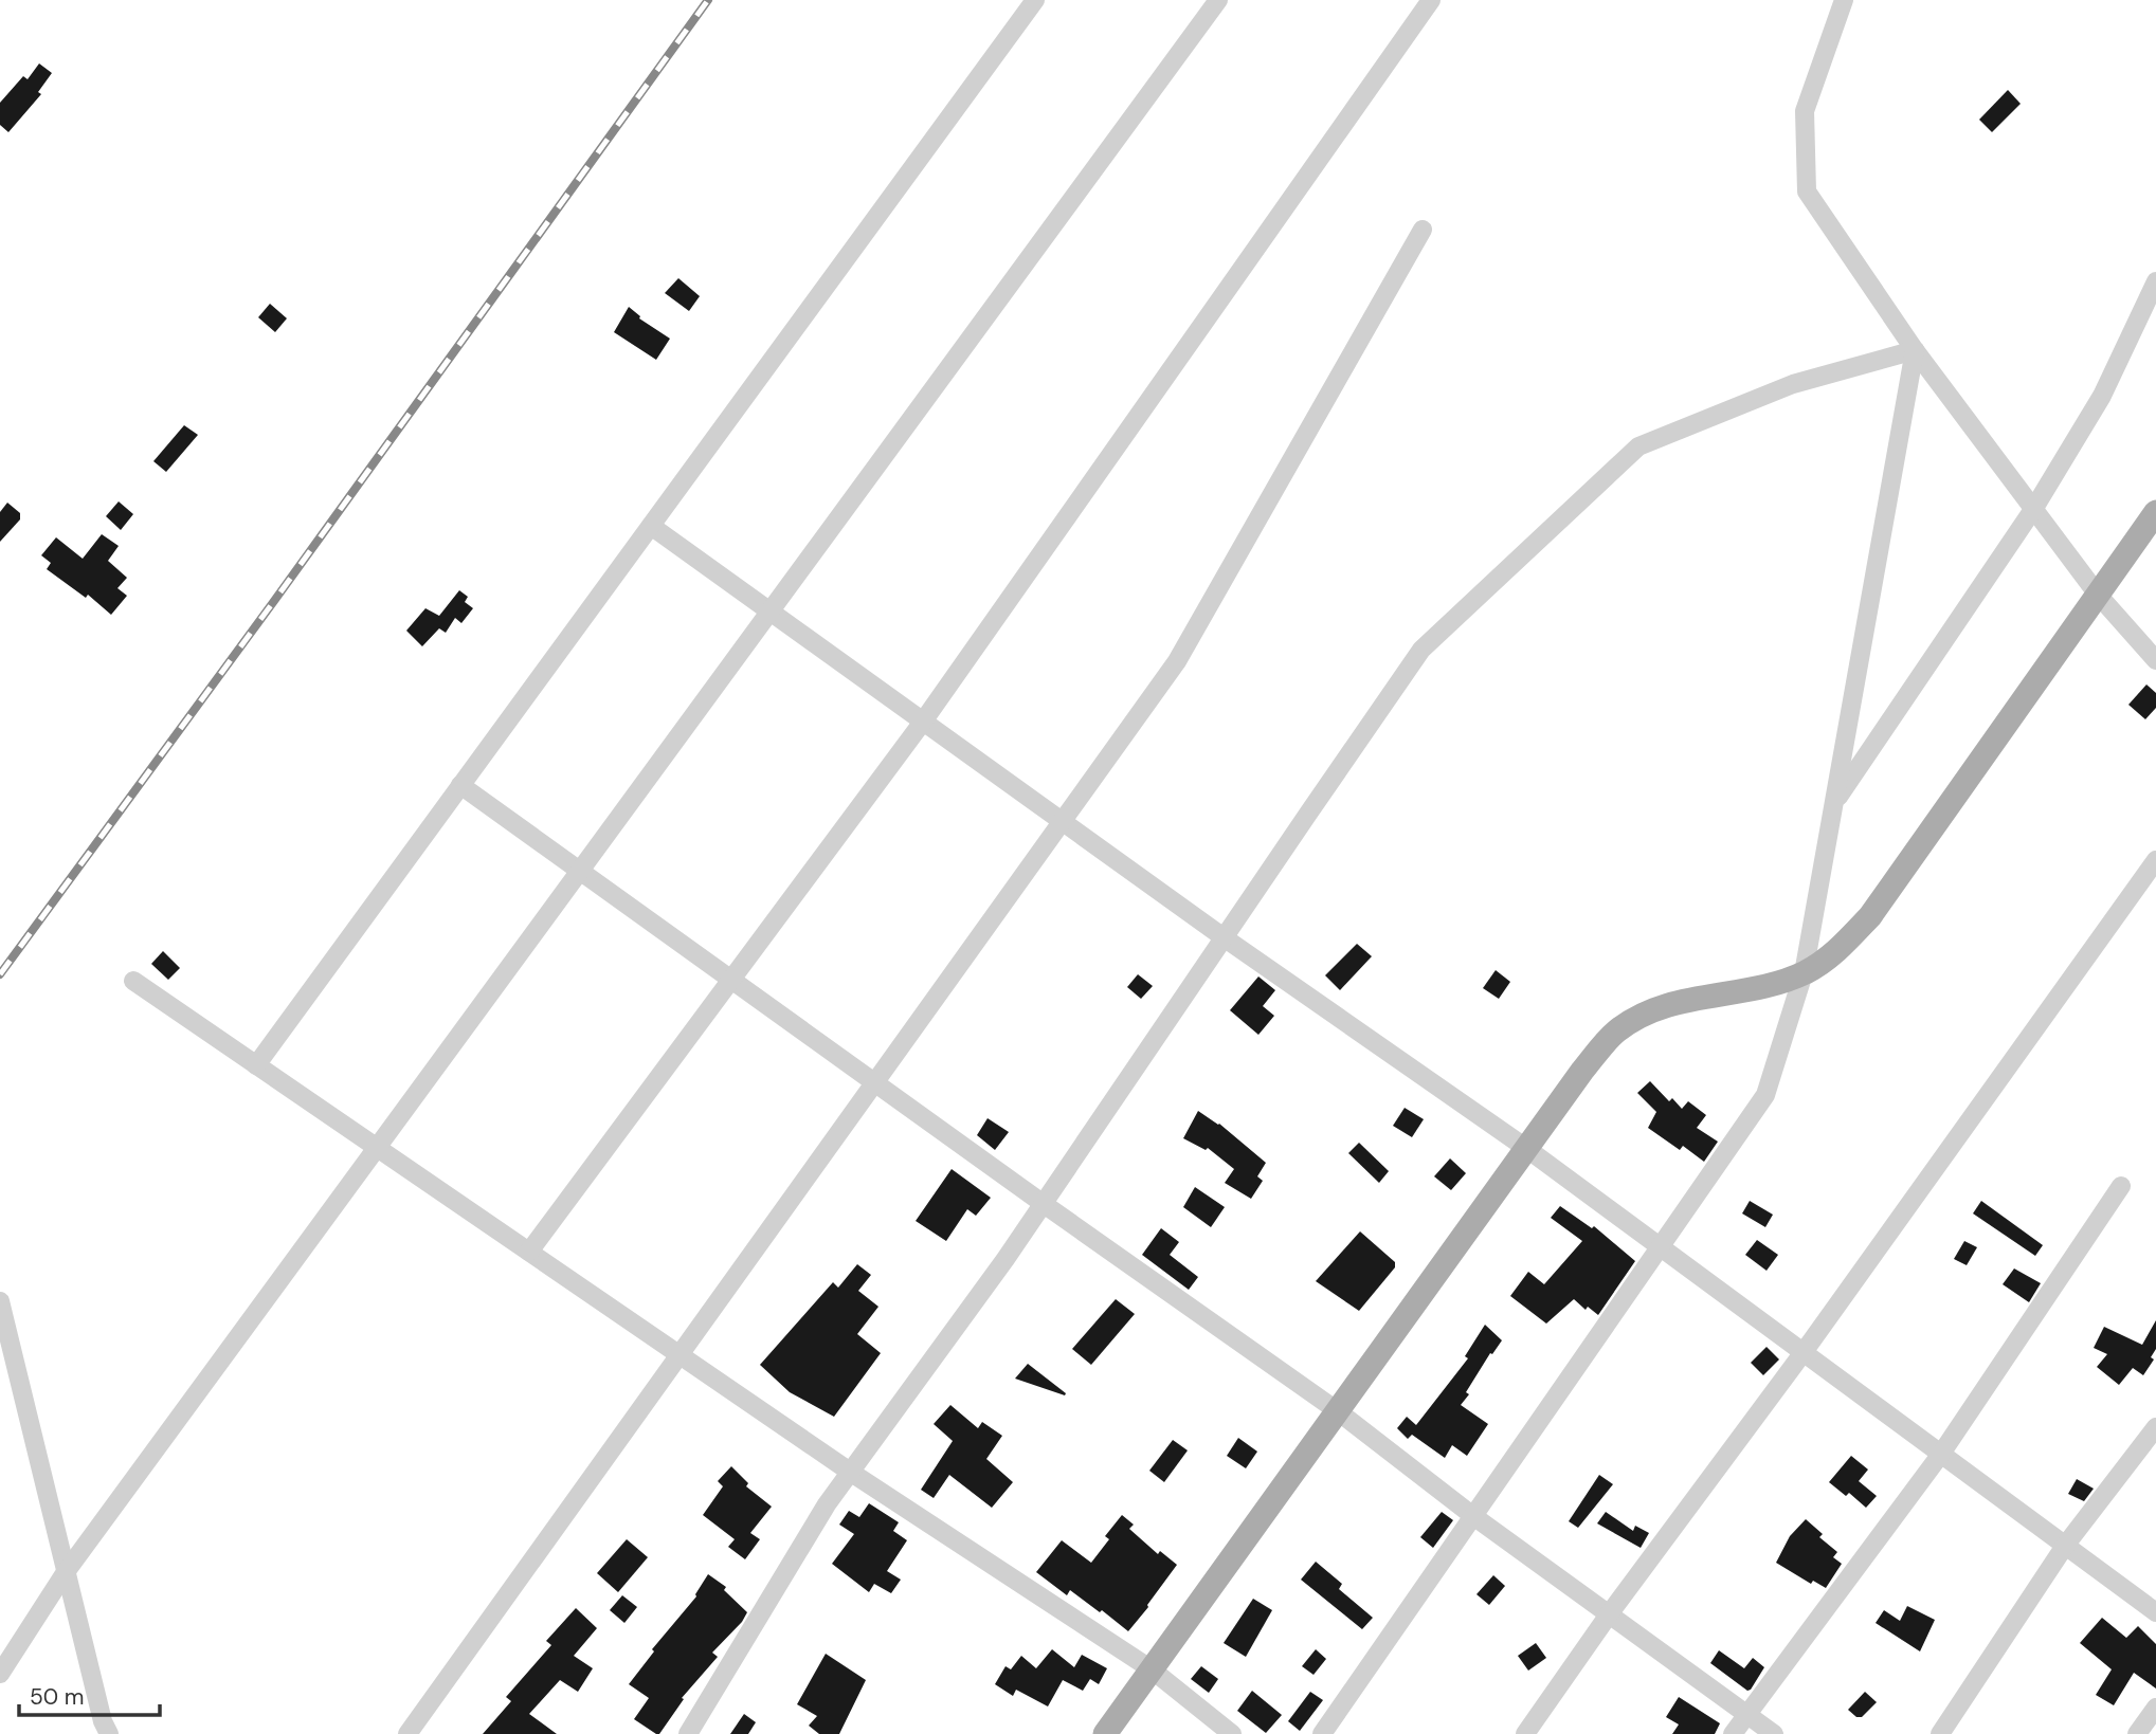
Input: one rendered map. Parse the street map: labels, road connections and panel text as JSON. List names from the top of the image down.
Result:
{
  "scale_bar": "50 m"
}
